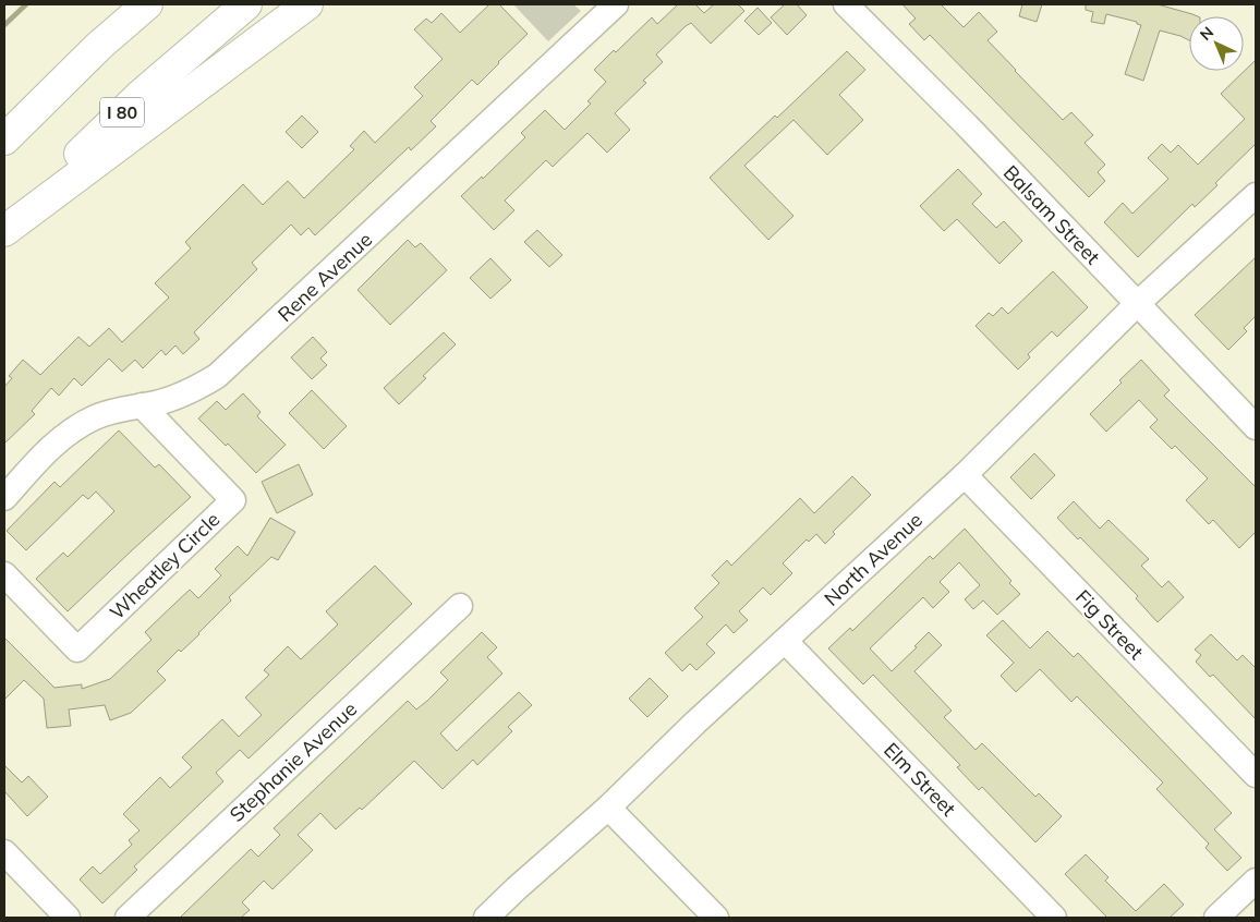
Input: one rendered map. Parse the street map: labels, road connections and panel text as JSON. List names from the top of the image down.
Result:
{
  "streets": {
    "highway": ["I 80"],
    "street": [
      "Balsam Street",
      "Rene Avenue",
      "North Avenue",
      "Wheatley Circle",
      "Fig Street",
      "Stephanie Avenue",
      "Elm Street"
    ]
  },
  "crossings": [
    ["Balsam Street", "North Avenue"],
    ["Rene Avenue", "Wheatley Circle"],
    ["North Avenue", "Fig Street"],
    ["North Avenue", "Elm Street"]
  ],
  "north": "top left"
}
